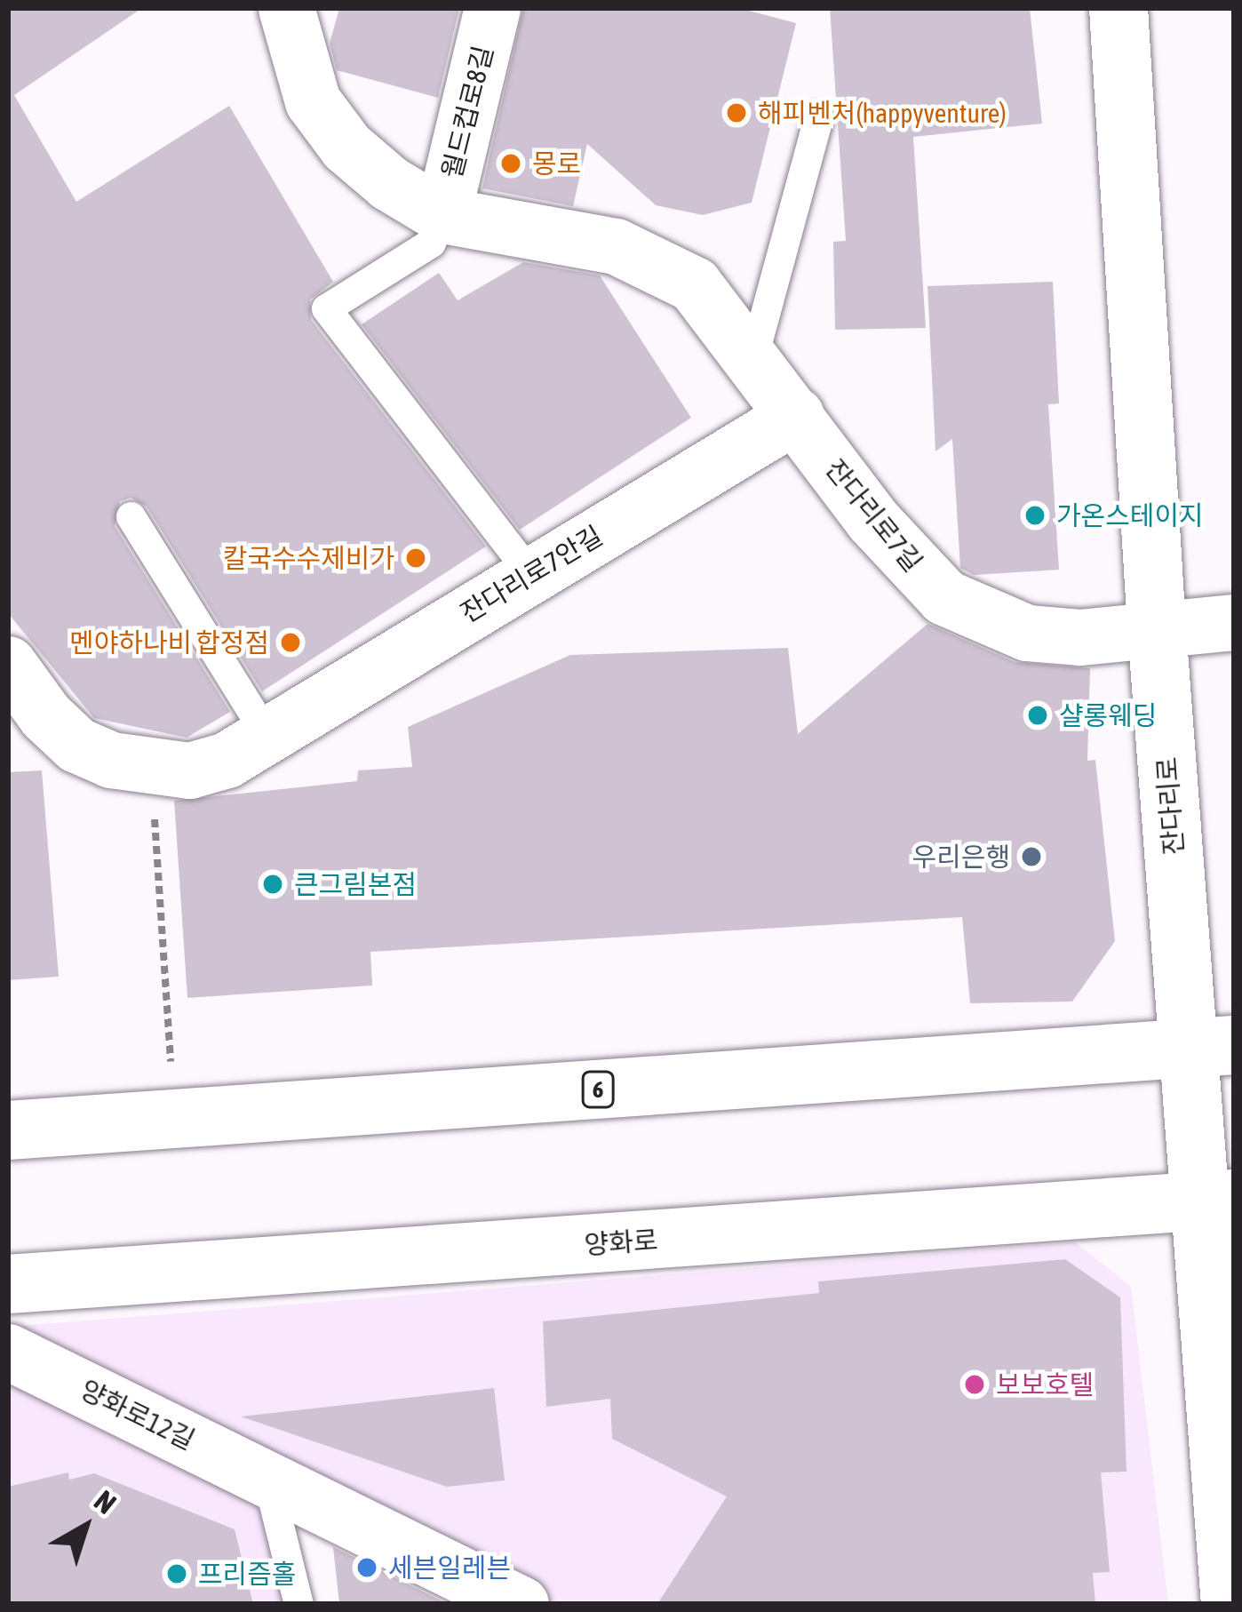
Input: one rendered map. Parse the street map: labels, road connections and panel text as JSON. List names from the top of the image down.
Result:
{
  "streets": {
    "main road": ["잔다리로", "6", "양화로"],
    "street": [
      "월드컵로8길",
      "잔다리로7길",
      "잔다리로7안길",
      "양화로12길"
    ]
  },
  "crossings": [
    ["월드컵로8길", "잔다리로7길"],
    ["잔다리로7길", "잔다리로7안길"],
    ["잔다리로7길", "잔다리로"],
    ["잔다리로", "6"],
    ["잔다리로", "양화로"]
  ],
  "places": [
    "해피벤처(happyventure)",
    "몽로",
    "가온스테이지",
    "칼국수수제비가",
    "멘야하나비 합정점",
    "샬롱웨딩",
    "우리은행",
    "큰그림본점",
    "보보호텔",
    "세븐일레븐",
    "프리즘홀"
  ],
  "north": "top right"
}
